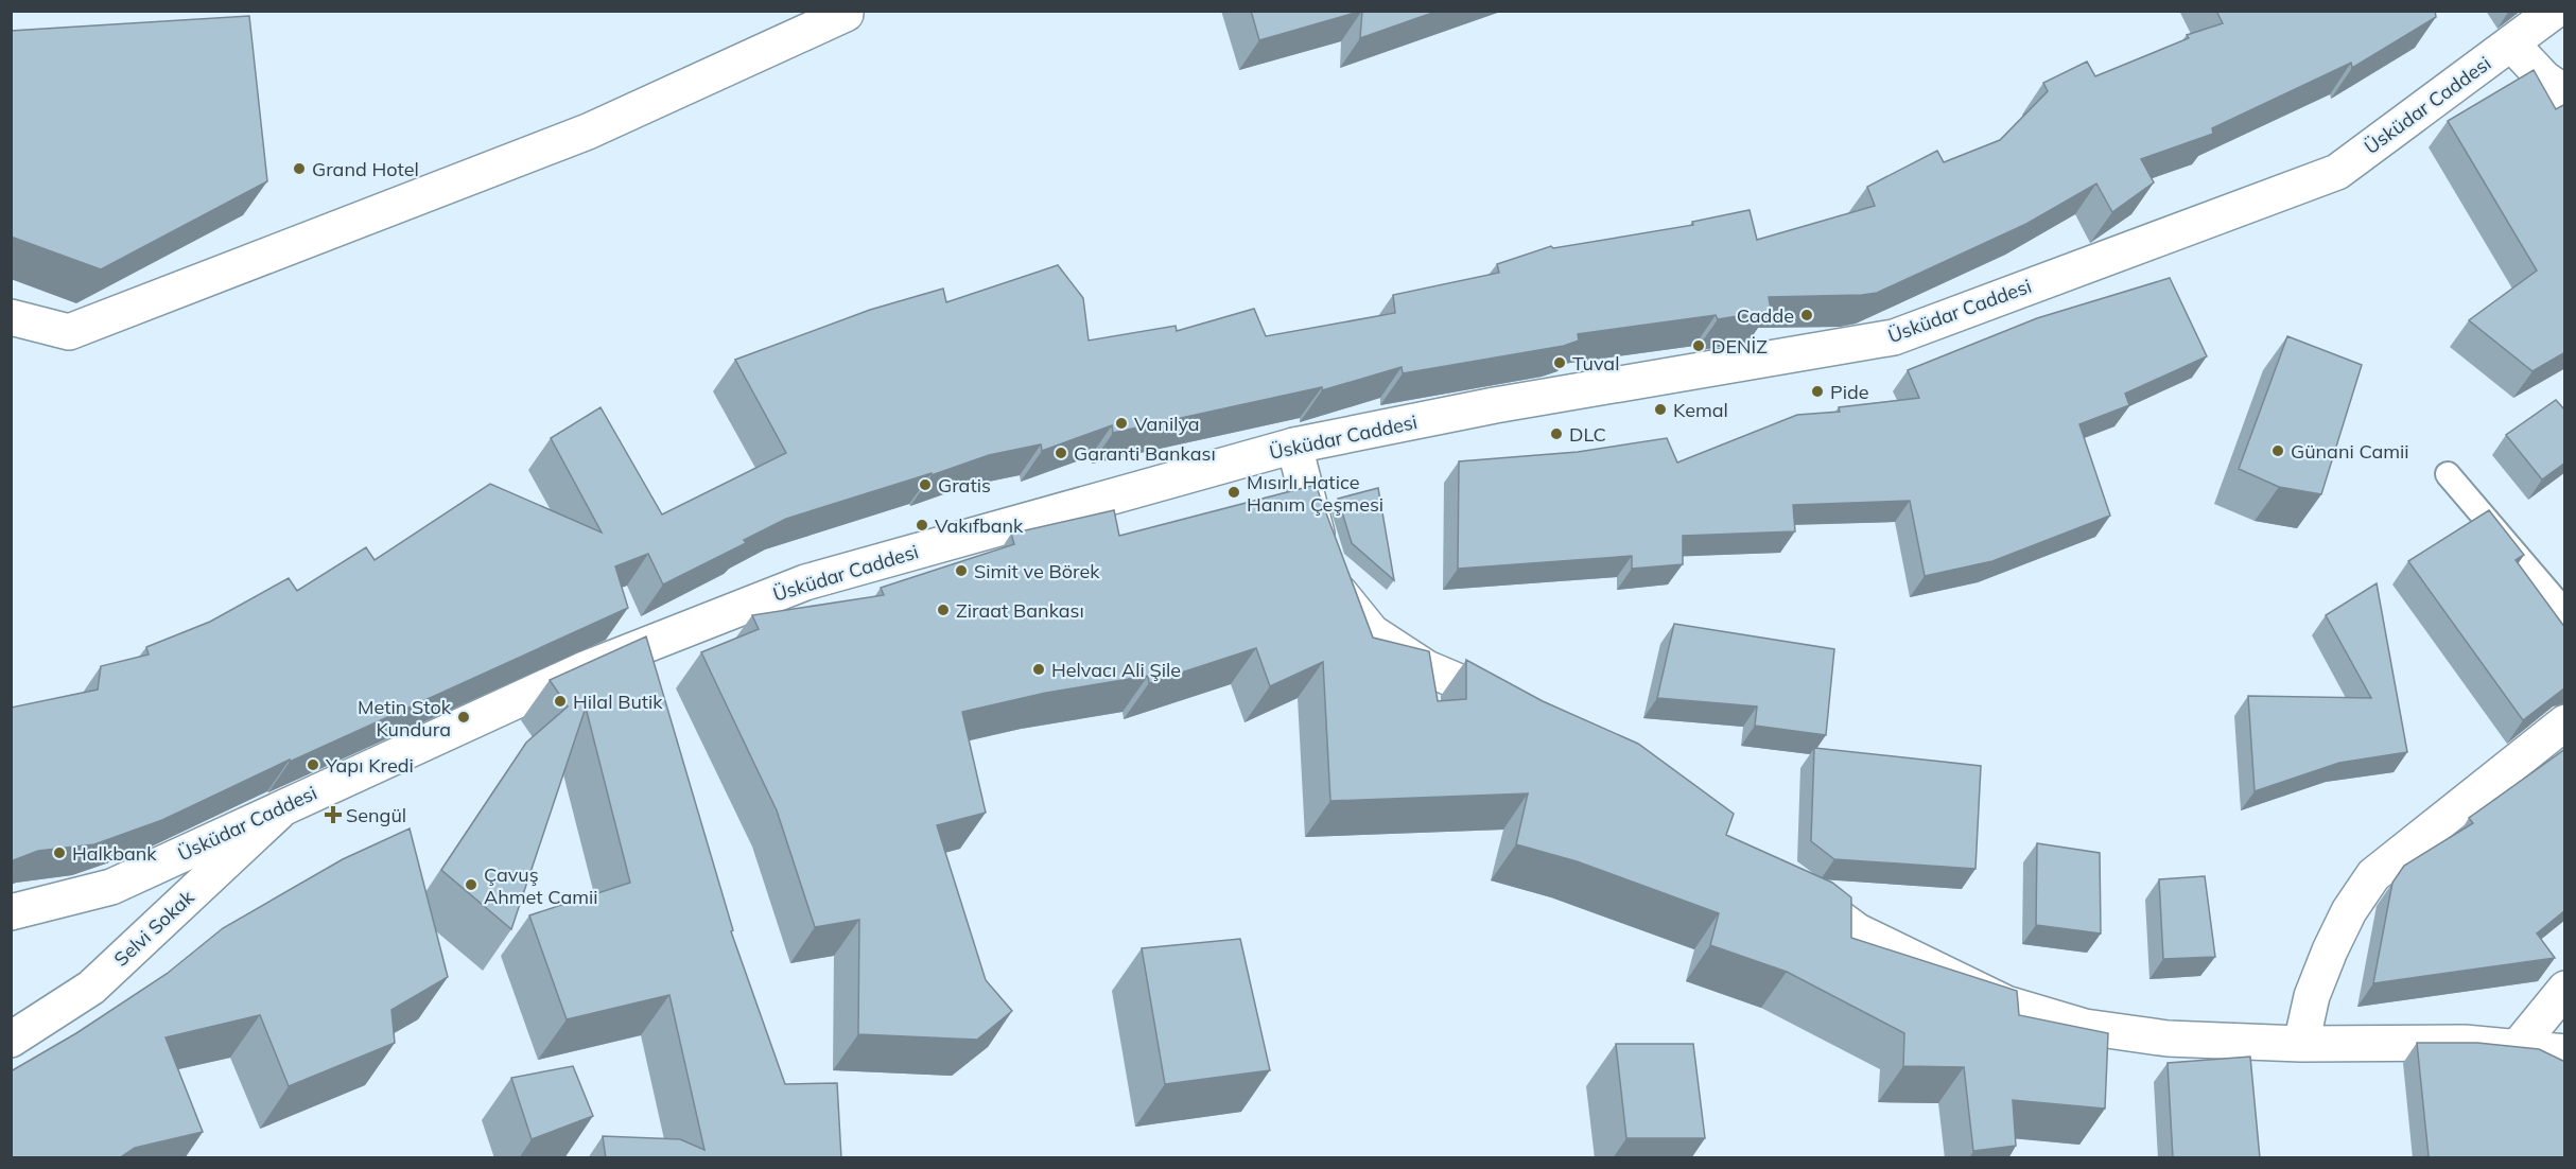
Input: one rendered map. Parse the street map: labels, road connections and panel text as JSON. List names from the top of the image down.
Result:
{
  "streets": {
    "street": ["Üsküdar Caddesi", "Selvi Sokak"]
  },
  "crossings": [
    ["Üsküdar Caddesi", "Selvi Sokak"]
  ],
  "places": {
    "other": [
      "Grand Hotel",
      "Cadde",
      "DENİZ",
      "Tuval",
      "Pide",
      "Kemal",
      "Vanilya",
      "DLC",
      "Günani Camii",
      "Garanti Bankası",
      "Gratis",
      "Mısırlı Hatice Hanım Çeşmesi",
      "Vakıfbank",
      "Simit ve Börek",
      "Ziraat Bankası",
      "Helvacı Ali Şile",
      "Hilal Butik",
      "Metin Stok Kundura",
      "Yapı Kredi",
      "Halkbank",
      "Çavuş Ahmet Camii"
    ],
    "health": ["Sengül"]
  }
}
